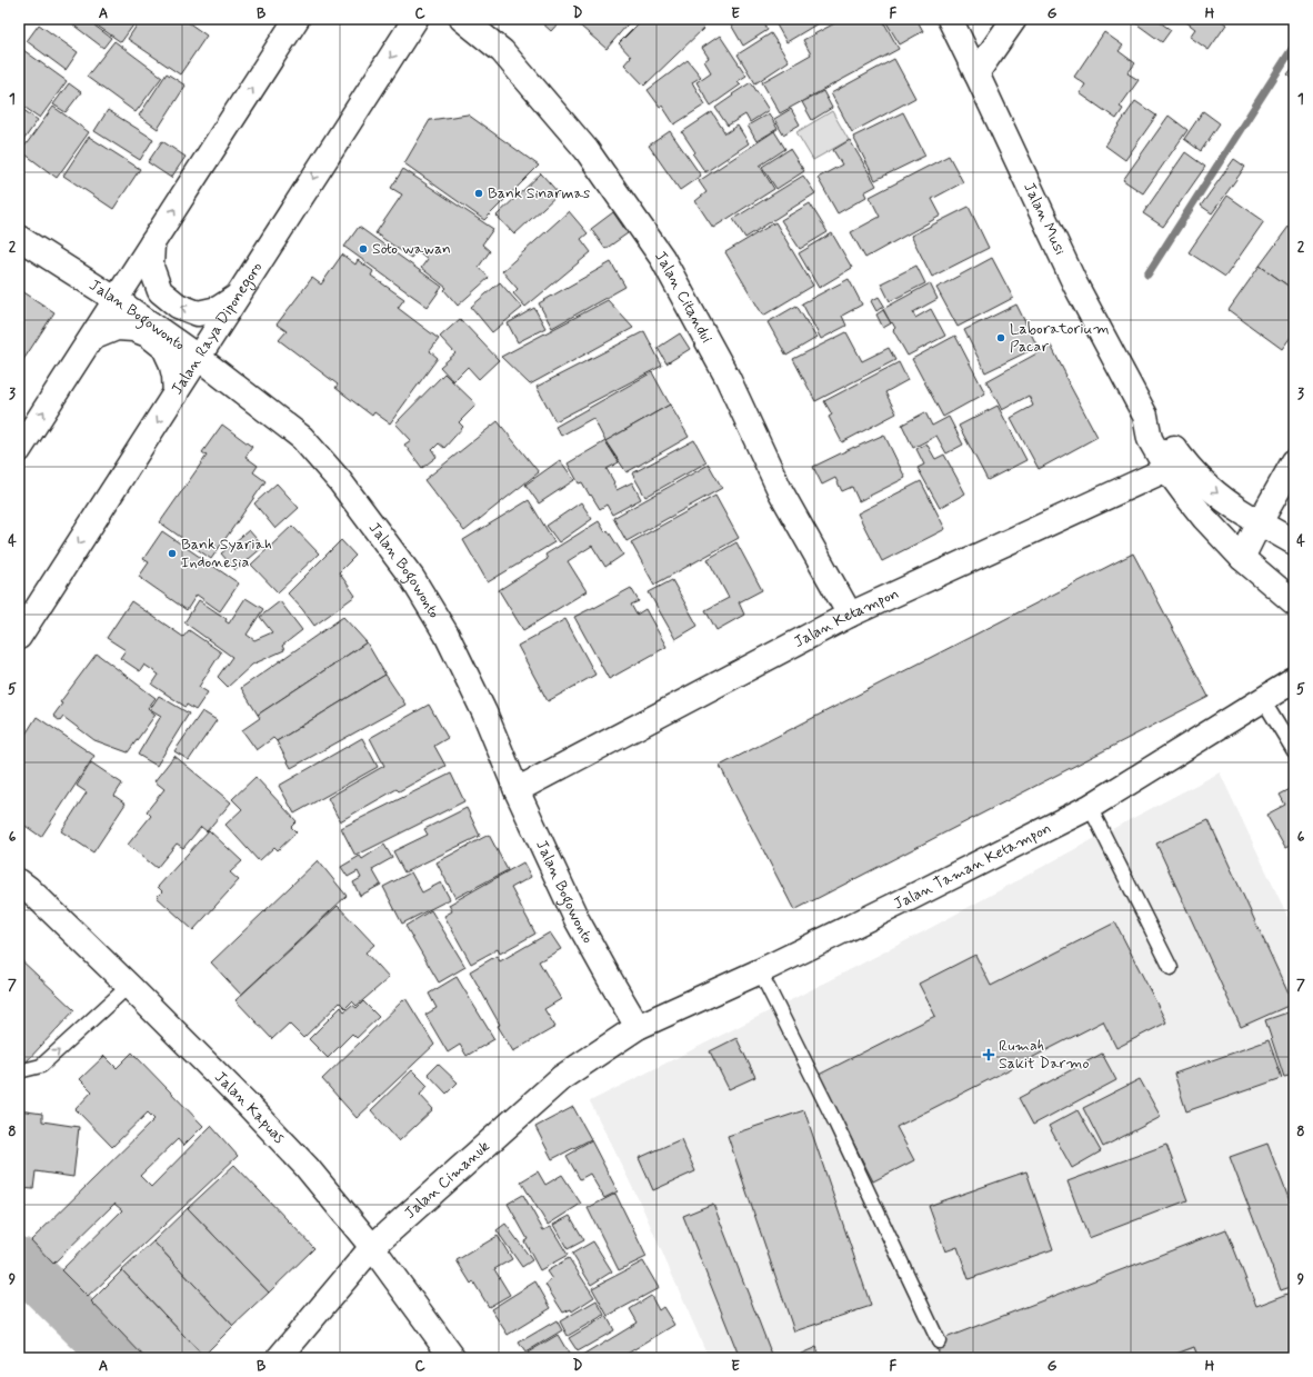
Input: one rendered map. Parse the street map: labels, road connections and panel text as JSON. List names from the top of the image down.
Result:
{
  "streets": {
    "main road": [
      "Jalan Musi",
      "Jalan Citandui",
      "Jalan Bogowonto",
      "Jalan Raya Diponegoro",
      "Jalan Ketampon",
      "Jalan Taman Ketampon",
      "Jalan Kapuas",
      "Jalan Cimanuk"
    ]
  },
  "crossings": [
    ["Jalan Musi", "Jalan Ketampon"],
    ["Jalan Citandui", "Jalan Ketampon"],
    ["Jalan Bogowonto", "Jalan Raya Diponegoro"],
    ["Jalan Bogowonto", "Jalan Ketampon"],
    ["Jalan Bogowonto", "Jalan Taman Ketampon"],
    ["Jalan Bogowonto", "Jalan Cimanuk"],
    ["Jalan Taman Ketampon", "Jalan Cimanuk"],
    ["Jalan Kapuas", "Jalan Cimanuk"]
  ],
  "places": {
    "other": [
      "Bank Sinarmas",
      "Soto wawan",
      "Laboratorium Pacar",
      "Bank Syariah Indonesia"
    ],
    "health": ["Rumah Sakit Darmo"]
  },
  "grid": {
    "columns": [
      "A",
      "B",
      "C",
      "D",
      "E",
      "F",
      "G",
      "H"
    ],
    "rows": [
      "1",
      "2",
      "3",
      "4",
      "5",
      "6",
      "7",
      "8",
      "9"
    ]
  }
}
